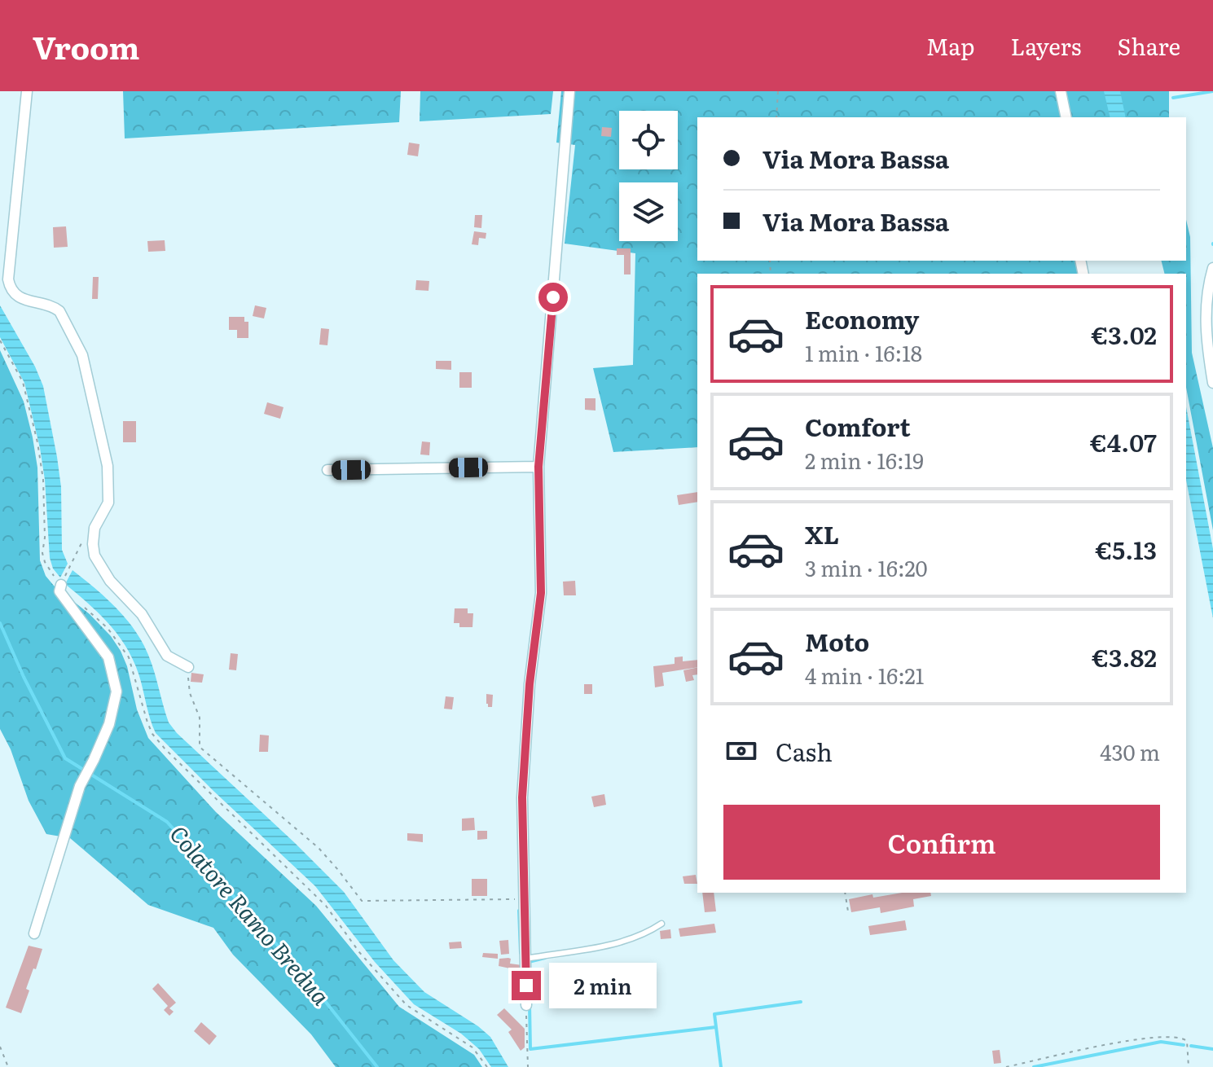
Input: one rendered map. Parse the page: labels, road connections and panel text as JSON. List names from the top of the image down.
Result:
{
  "water": ["Colatore Ramo Bredua"],
  "page": {
    "header": "Vroom",
    "nav": ["Map", "Layers", "Share"],
    "banner": ["Via Mora Bassa", "Via Mora Bassa"],
    "list": [
      {
        "name": "Economy",
        "note": "1 min · 16:18",
        "value": "€3.02"
      },
      {
        "name": "Comfort",
        "note": "2 min · 16:19",
        "value": "€4.07"
      },
      {
        "name": "XL",
        "note": "3 min · 16:20",
        "value": "€5.13"
      },
      {
        "name": "Moto",
        "note": "4 min · 16:21",
        "value": "€3.82"
      }
    ],
    "pay": ["Cash", "430 m"],
    "buttons": "Confirm",
    "bubble": "2 min"
  }
}
